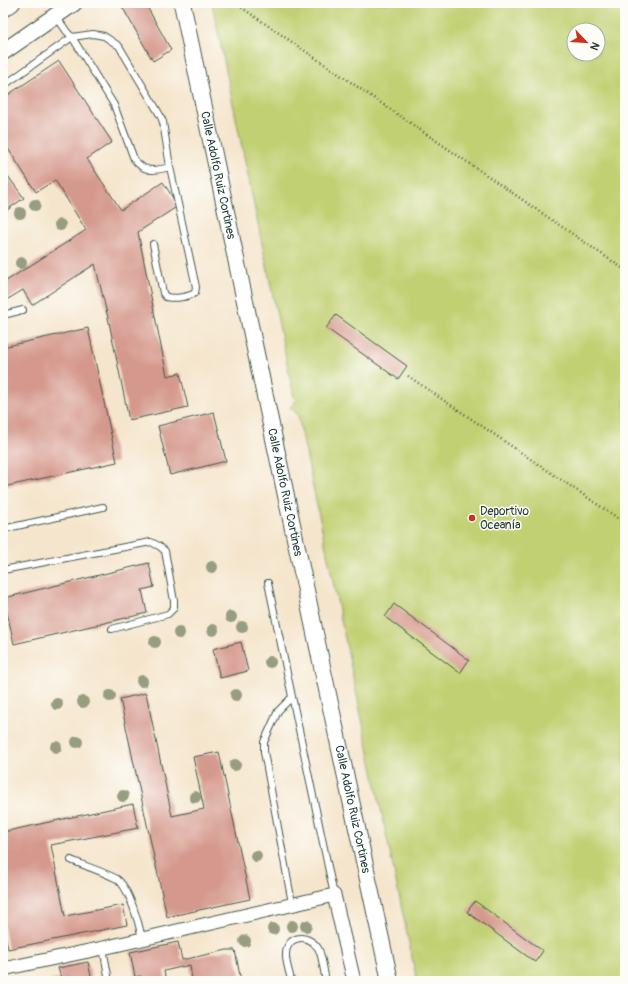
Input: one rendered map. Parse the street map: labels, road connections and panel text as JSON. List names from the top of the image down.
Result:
{
  "streets": {
    "street": ["Calle Adolfo Ruiz Cortines"]
  },
  "places": ["Deportivo Oceanía"],
  "north": "bottom right"
}
